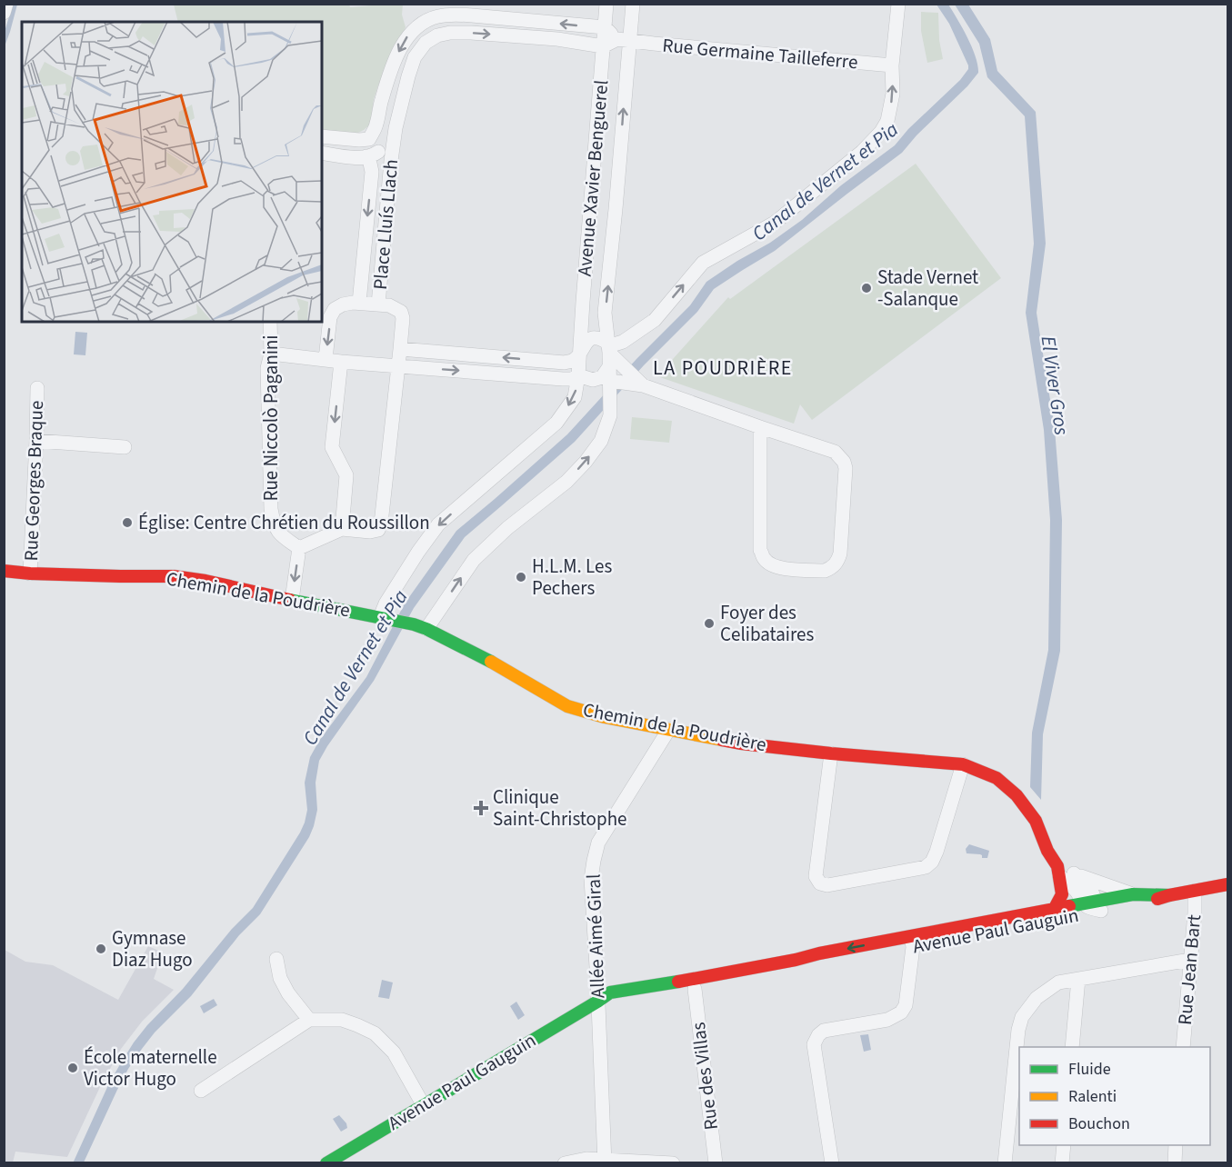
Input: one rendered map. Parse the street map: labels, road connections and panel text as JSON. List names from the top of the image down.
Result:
{
  "streets": {
    "street": [
      "Rue Germaine Tailleferre",
      "Avenue Xavier Benguerel",
      "Place Lluís Llach",
      "Rue Niccolò Paganini",
      "Rue Georges Braque",
      "Chemin de la Poudrière",
      "Avenue Paul Gauguin",
      "Allée Aimé Giral",
      "Rue Jean Bart",
      "Rue des Villas"
    ]
  },
  "crossings": [
    ["Rue Germaine Tailleferre", "Avenue Xavier Benguerel"],
    ["Avenue Xavier Benguerel", "Place Lluís Llach"],
    ["Avenue Xavier Benguerel", "Chemin de la Poudrière"],
    ["Rue Georges Braque", "Chemin de la Poudrière"],
    ["Chemin de la Poudrière", "Avenue Paul Gauguin"],
    ["Chemin de la Poudrière", "Allée Aimé Giral"],
    ["Avenue Paul Gauguin", "Allée Aimé Giral"],
    ["Avenue Paul Gauguin", "Rue des Villas"]
  ],
  "districts": ["LA POUDRIÈRE"],
  "water": ["Canal de Vernet et Pia", "El Viver Gros"],
  "places": {
    "other": [
      "Stade Vernet -Salanque",
      "Église: Centre Chrétien du Roussillon",
      "H.L.M. Les Pechers",
      "Foyer des Celibataires",
      "Gymnase Diaz Hugo",
      "École maternelle Victor Hugo"
    ],
    "health": ["Clinique Saint-Christophe"]
  },
  "legend": ["Fluide", "Ralenti", "Bouchon"]
}
